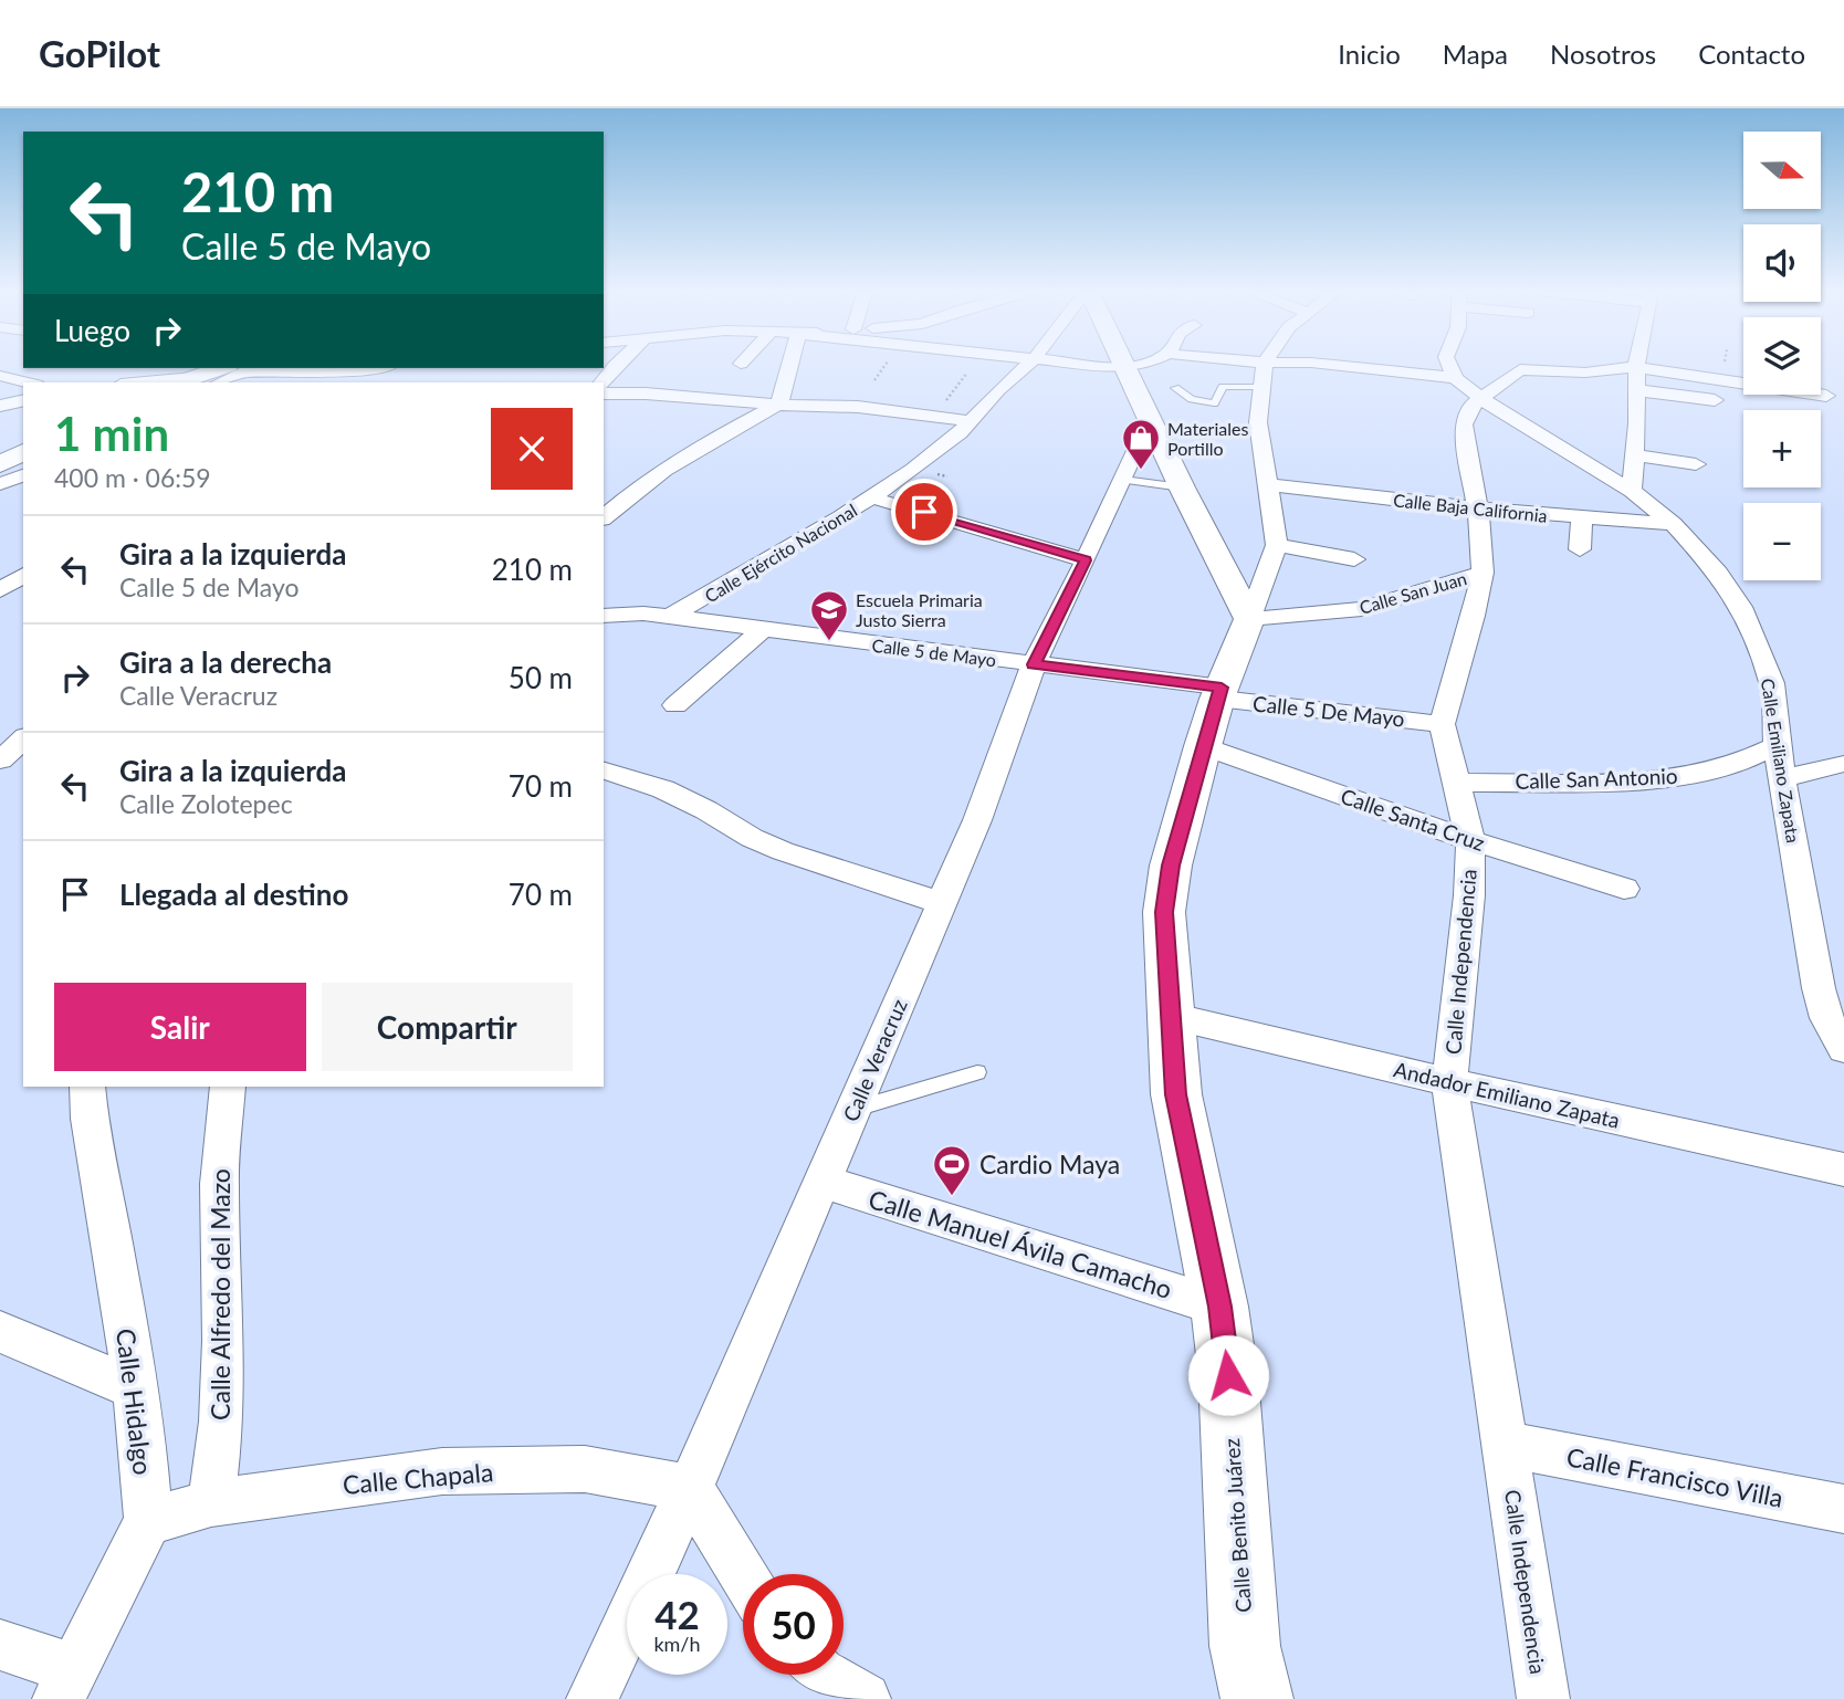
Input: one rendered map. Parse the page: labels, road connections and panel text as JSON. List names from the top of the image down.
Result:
{
  "streets": {
    "main road": ["Calle Benito Juárez"],
    "street": [
      "Calle Baja California",
      "Calle Ejército Nacional",
      "Calle San Juan",
      "Calle 5 de Mayo",
      "Calle 5 De Mayo",
      "Calle Emiliano Zapata",
      "Calle San Antonio",
      "Calle Santa Cruz",
      "Calle Independencia",
      "Calle Veracruz",
      "Andador Emiliano Zapata",
      "Calle Manuel Ávila Camacho",
      "Calle Alfredo del Mazo",
      "Calle Hidalgo",
      "Calle Francisco Villa",
      "Calle Chapala"
    ]
  },
  "crossings": [
    ["Calle Baja California", "Calle Emiliano Zapata"],
    ["Calle Ejército Nacional", "Calle 5 de Mayo"],
    ["Calle San Juan", "Calle Benito Juárez"],
    ["Calle 5 de Mayo", "Calle 5 De Mayo"],
    ["Calle 5 de Mayo", "Calle Veracruz"],
    ["Calle 5 de Mayo", "Calle Benito Juárez"],
    ["Calle 5 De Mayo", "Calle Independencia"],
    ["Calle 5 De Mayo", "Calle Benito Juárez"],
    ["Calle Emiliano Zapata", "Calle San Antonio"],
    ["Calle San Antonio", "Calle Independencia"],
    ["Calle Santa Cruz", "Calle Independencia"],
    ["Calle Santa Cruz", "Calle Benito Juárez"],
    ["Calle Independencia", "Andador Emiliano Zapata"],
    ["Calle Independencia", "Calle Francisco Villa"],
    ["Calle Veracruz", "Calle Manuel Ávila Camacho"],
    ["Calle Veracruz", "Calle Chapala"],
    ["Andador Emiliano Zapata", "Calle Benito Juárez"],
    ["Calle Manuel Ávila Camacho", "Calle Benito Juárez"],
    ["Calle Alfredo del Mazo", "Calle Chapala"],
    ["Calle Hidalgo", "Calle Chapala"]
  ],
  "places": {
    "shop": ["Materiales Portillo"],
    "school or university": ["Escuela Primaria Justo Sierra"],
    "sports": ["Cardio Maya"]
  },
  "north": "right",
  "page": {
    "header": "GoPilot",
    "nav": [
      "Inicio",
      "Mapa",
      "Nosotros",
      "Contacto"
    ],
    "map_buttons": ["+", "−"],
    "turn": ["210 m", "Calle 5 de Mayo"],
    "then": "Luego",
    "heading": ["1 min", "400 m · 06:59"],
    "list": [
      {
        "name": "Gira a la izquierda",
        "note": "Calle 5 de Mayo",
        "value": "210 m"
      },
      {
        "name": "Gira a la derecha",
        "note": "Calle Veracruz",
        "value": "50 m"
      },
      {
        "name": "Gira a la izquierda",
        "note": "Calle Zolotepec",
        "value": "70 m"
      },
      {
        "name": "Llegada al destino",
        "value": "70 m"
      }
    ],
    "buttons": ["Salir", "Compartir"],
    "speed": "42 km/h",
    "limit": "50"
  }
}
